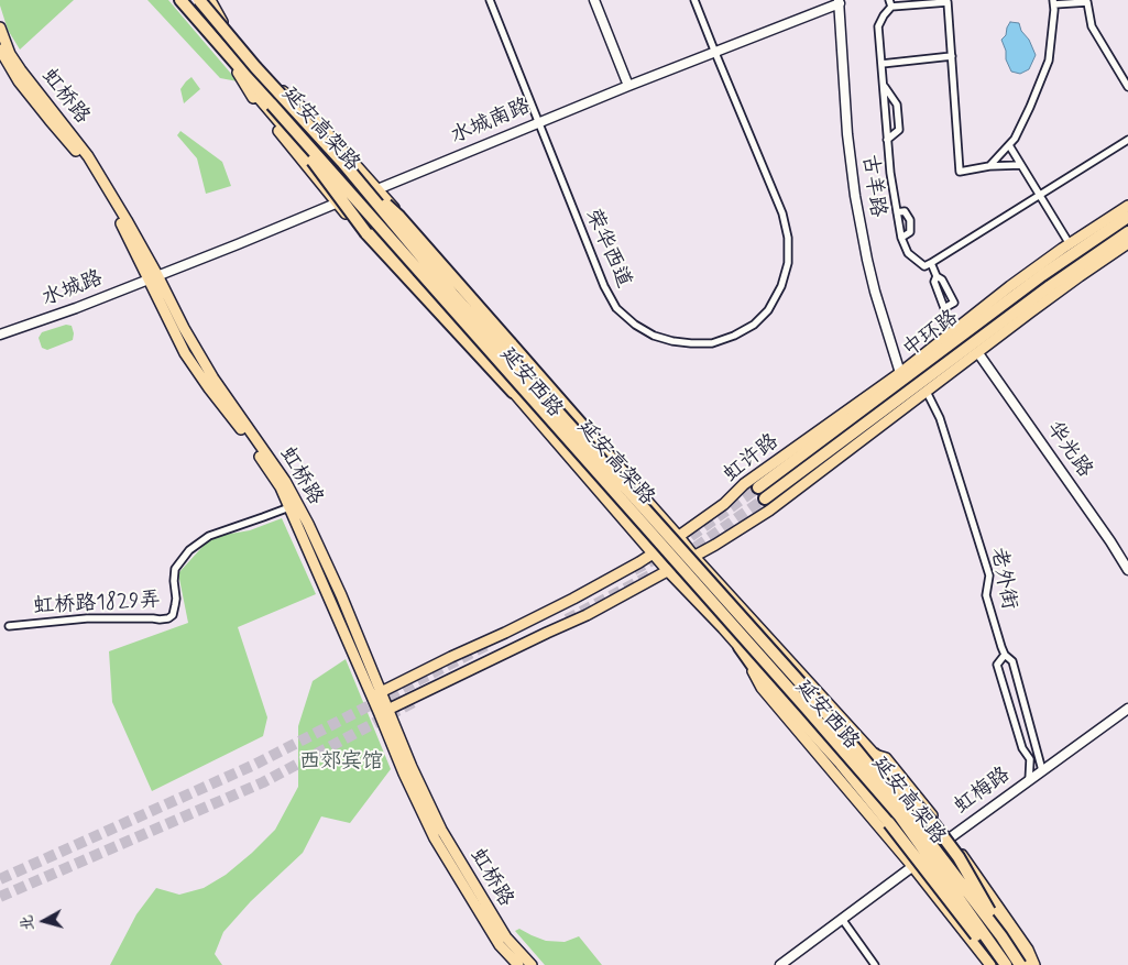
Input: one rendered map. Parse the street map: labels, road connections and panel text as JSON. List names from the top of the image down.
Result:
{
  "streets": {
    "highway": ["延安高架路", "中环路"],
    "main road": ["虹桥路", "延安西路", "虹许路"],
    "street": [
      "水城南路",
      "古羊路",
      "荣华西道",
      "水城路",
      "华光路",
      "老外街",
      "虹桥路1829弄",
      "虹梅路"
    ]
  },
  "crossings": [
    ["虹桥路", "水城南路"],
    ["虹桥路", "水城路"],
    ["虹桥路", "虹许路"],
    ["虹桥路", "虹桥路1829弄"],
    ["水城南路", "古羊路"],
    ["水城南路", "荣华西道"],
    ["水城南路", "水城路"],
    ["水城南路", "延安西路"],
    ["延安高架路", "延安西路"],
    ["古羊路", "虹许路"],
    ["延安西路", "虹许路"],
    ["延安西路", "虹梅路"],
    ["老外街", "虹梅路"]
  ],
  "parks": ["西郊宾馆"],
  "north": "left"
}
